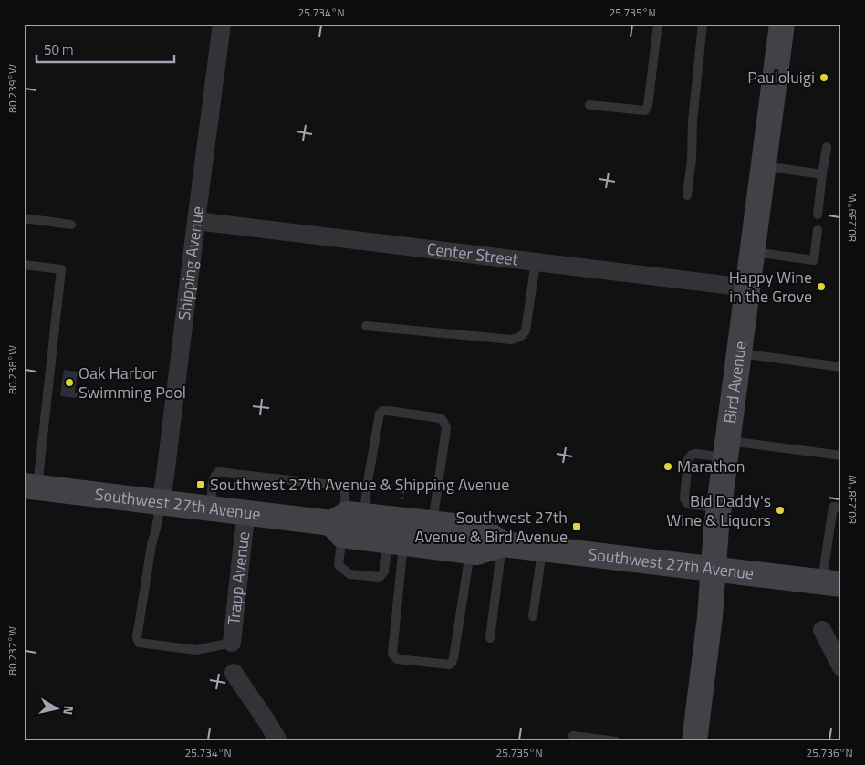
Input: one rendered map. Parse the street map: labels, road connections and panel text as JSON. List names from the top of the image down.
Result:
{
  "streets": {
    "main road": ["Bird Avenue", "Southwest 27th Avenue"],
    "street": ["Center Street", "Shipping Avenue", "Trapp Avenue"]
  },
  "crossings": [
    ["Center Street", "Shipping Avenue"],
    ["Center Street", "Bird Avenue"],
    ["Shipping Avenue", "Southwest 27th Avenue"],
    ["Bird Avenue", "Southwest 27th Avenue"],
    ["Southwest 27th Avenue", "Trapp Avenue"]
  ],
  "places": {
    "other": [
      "Pauloluigi",
      "Happy Wine in the Grove",
      "Oak Harbor Swimming Pool",
      "Marathon",
      "Bid Daddy's Wine & Liquors"
    ],
    "transit": ["Southwest 27th Avenue & Shipping Avenue", "Southwest 27th Avenue & Bird Avenue"]
  },
  "scale_bar": "50 m",
  "north": "right",
  "coordinates": [
    "25.734°N",
    "25.735°N",
    "80.239°W",
    "80.238°W",
    "80.237°W",
    "25.736°N"
  ]
}
